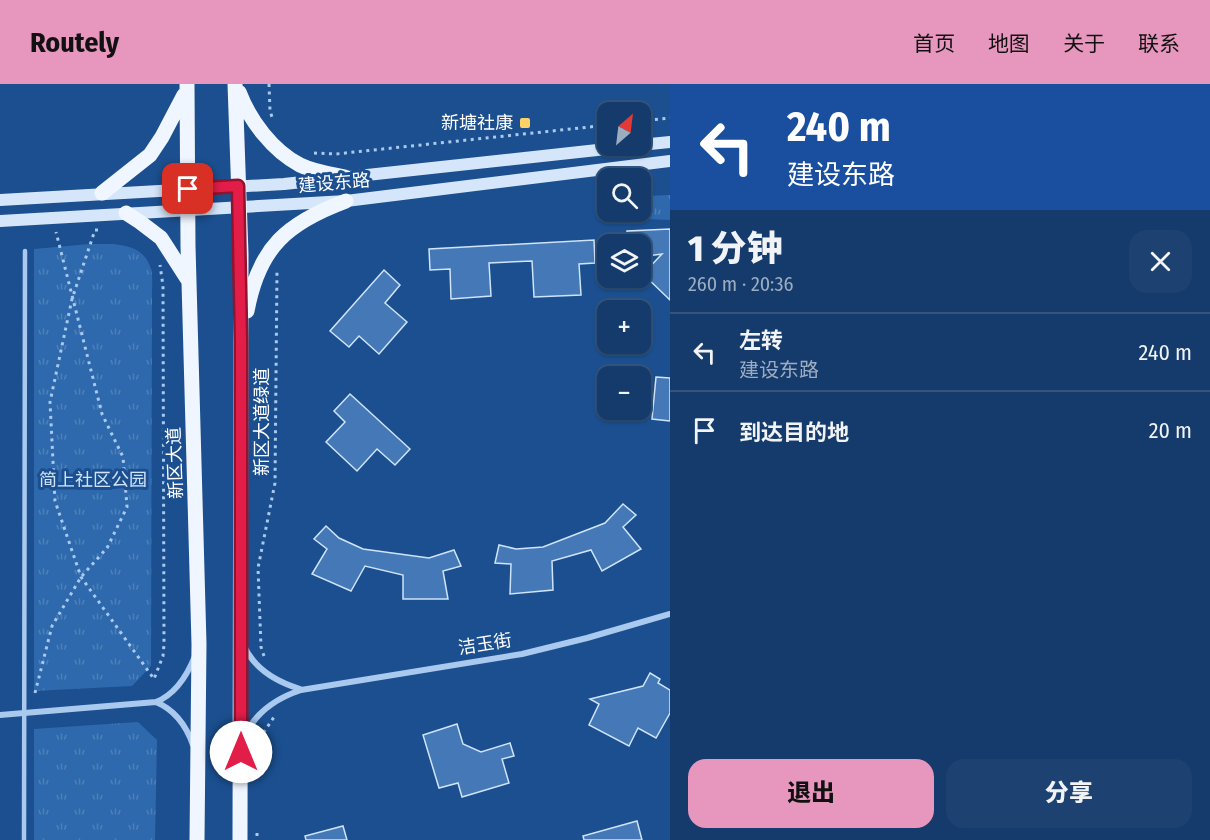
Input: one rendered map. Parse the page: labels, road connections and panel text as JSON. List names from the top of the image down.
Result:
{
  "streets": {
    "main road": ["建设东路", "新区大道"],
    "street": ["洁玉街"],
    "path": ["新区大道绿道"]
  },
  "crossings": [
    ["建设东路", "新区大道"]
  ],
  "parks": ["简上社区公园"],
  "places": {
    "transit": ["新塘社康"]
  },
  "north": "top right",
  "page": {
    "header": "Routely",
    "nav": [
      "首页",
      "地图",
      "关于",
      "联系"
    ],
    "turn": ["240 m", "建设东路"],
    "map_buttons": ["+", "−"],
    "heading": ["1 分钟", "260 m · 20:36"],
    "list": [
      {
        "name": "左转",
        "note": "建设东路",
        "value": "240 m"
      },
      {
        "name": "到达目的地",
        "value": "20 m"
      }
    ],
    "buttons": ["退出", "分享"]
  }
}
